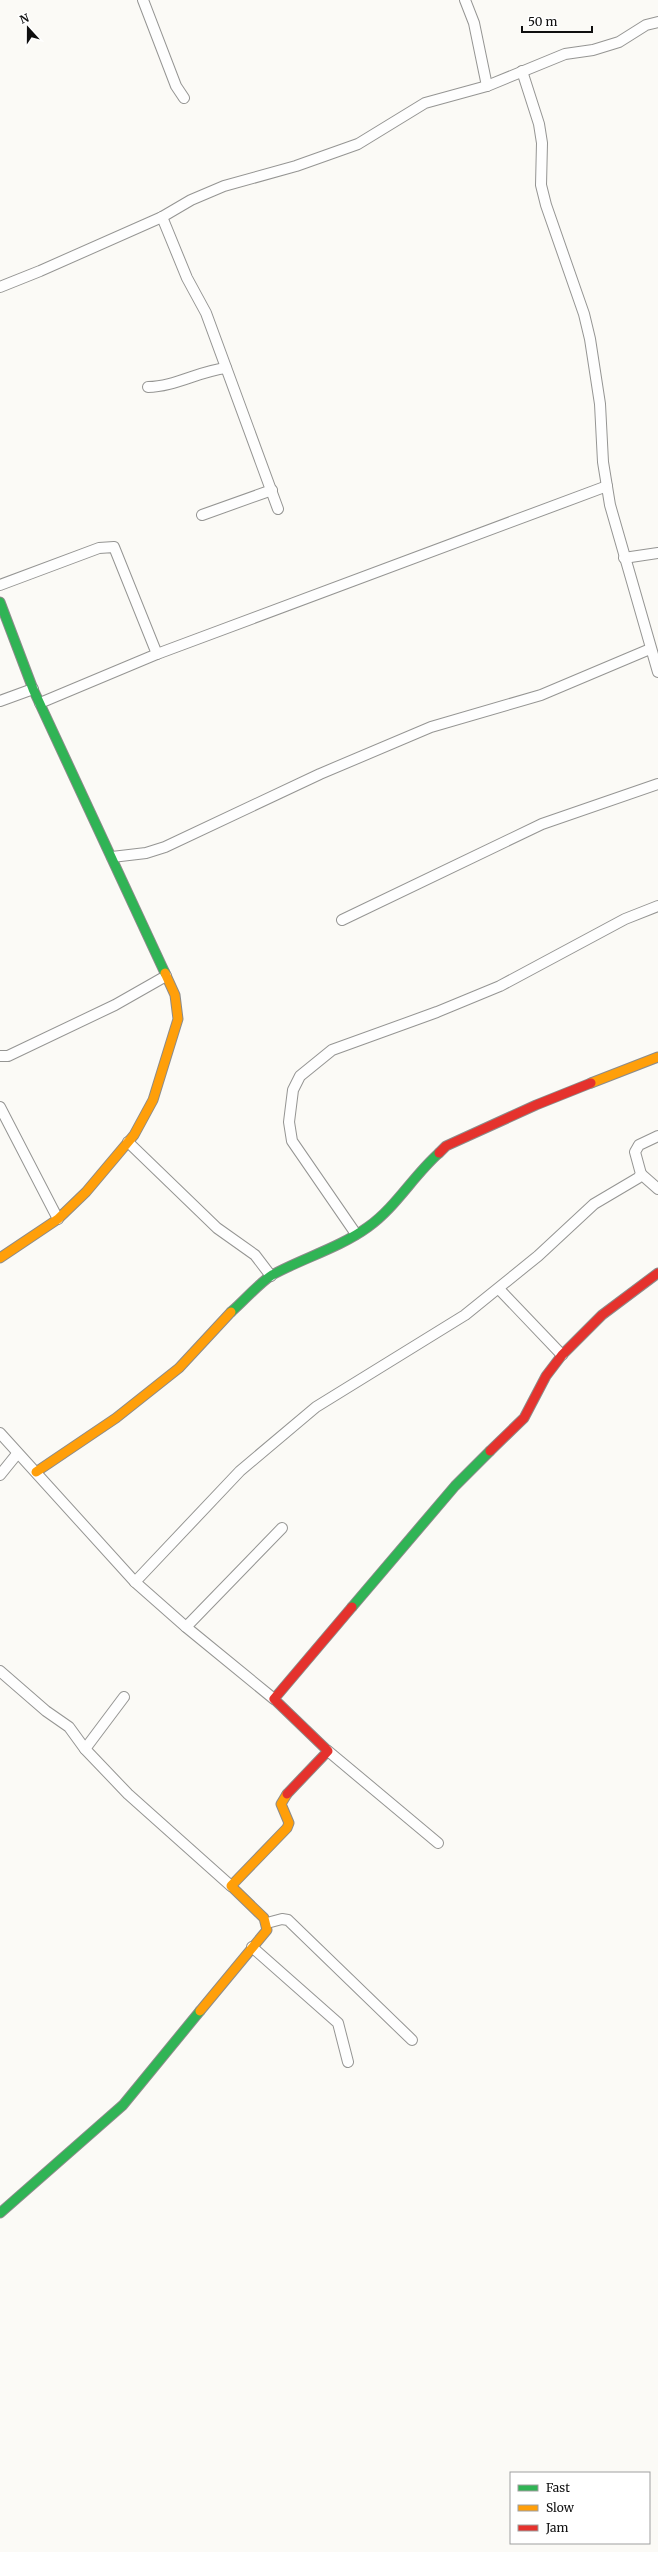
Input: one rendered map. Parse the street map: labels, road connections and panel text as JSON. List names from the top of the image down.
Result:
{
  "legend": ["Fast", "Slow", "Jam"],
  "scale_bar": "50 m",
  "north": "top"
}
